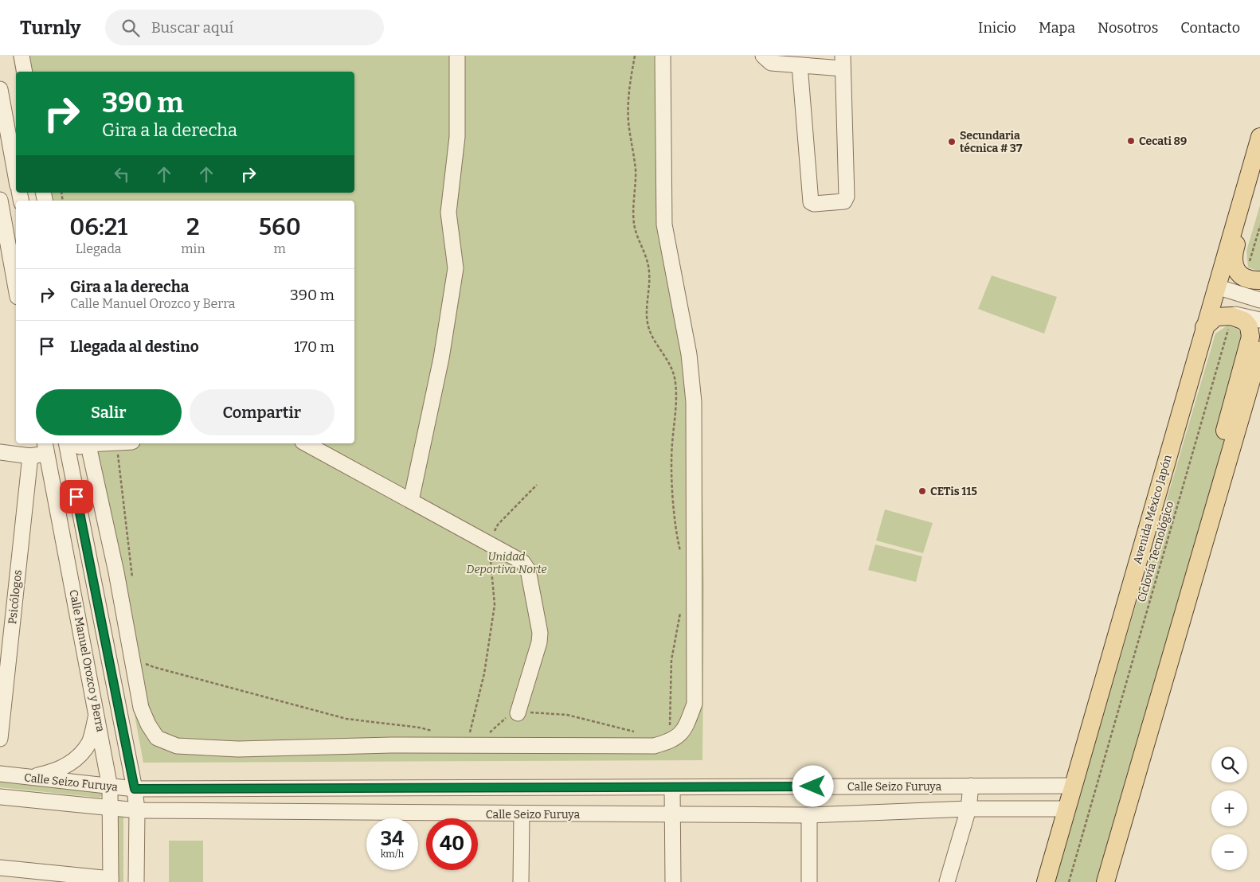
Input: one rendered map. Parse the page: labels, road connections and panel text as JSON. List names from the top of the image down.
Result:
{
  "streets": {
    "main road": ["Avenida México Japón"],
    "street": ["Psicólogos", "Calle Manuel Orozco y Berra", "Calle Seizo Furuya"],
    "path": ["Ciclovía Tecnológico"]
  },
  "crossings": [
    ["Avenida México Japón", "Calle Seizo Furuya"],
    ["Calle Manuel Orozco y Berra", "Calle Seizo Furuya"]
  ],
  "parks": ["Unidad Deportiva Norte"],
  "places": ["Cecati 89", "Secundaria técnica # 37", "CETis 115"],
  "page": {
    "header": "Turnly",
    "search": "Buscar aquí",
    "nav": [
      "Inicio",
      "Mapa",
      "Nosotros",
      "Contacto"
    ],
    "turn": ["390 m", "Gira a la derecha"],
    "eta": [
      "06:21",
      "Llegada",
      "2",
      "min",
      "560",
      "m"
    ],
    "list": [
      {
        "name": "Gira a la derecha",
        "note": "Calle Manuel Orozco y Berra",
        "value": "390 m"
      },
      {
        "name": "Llegada al destino",
        "value": "170 m"
      }
    ],
    "buttons": ["Salir", "Compartir"],
    "map_buttons": ["+", "−"],
    "speed": "34 km/h",
    "limit": "40"
  }
}
